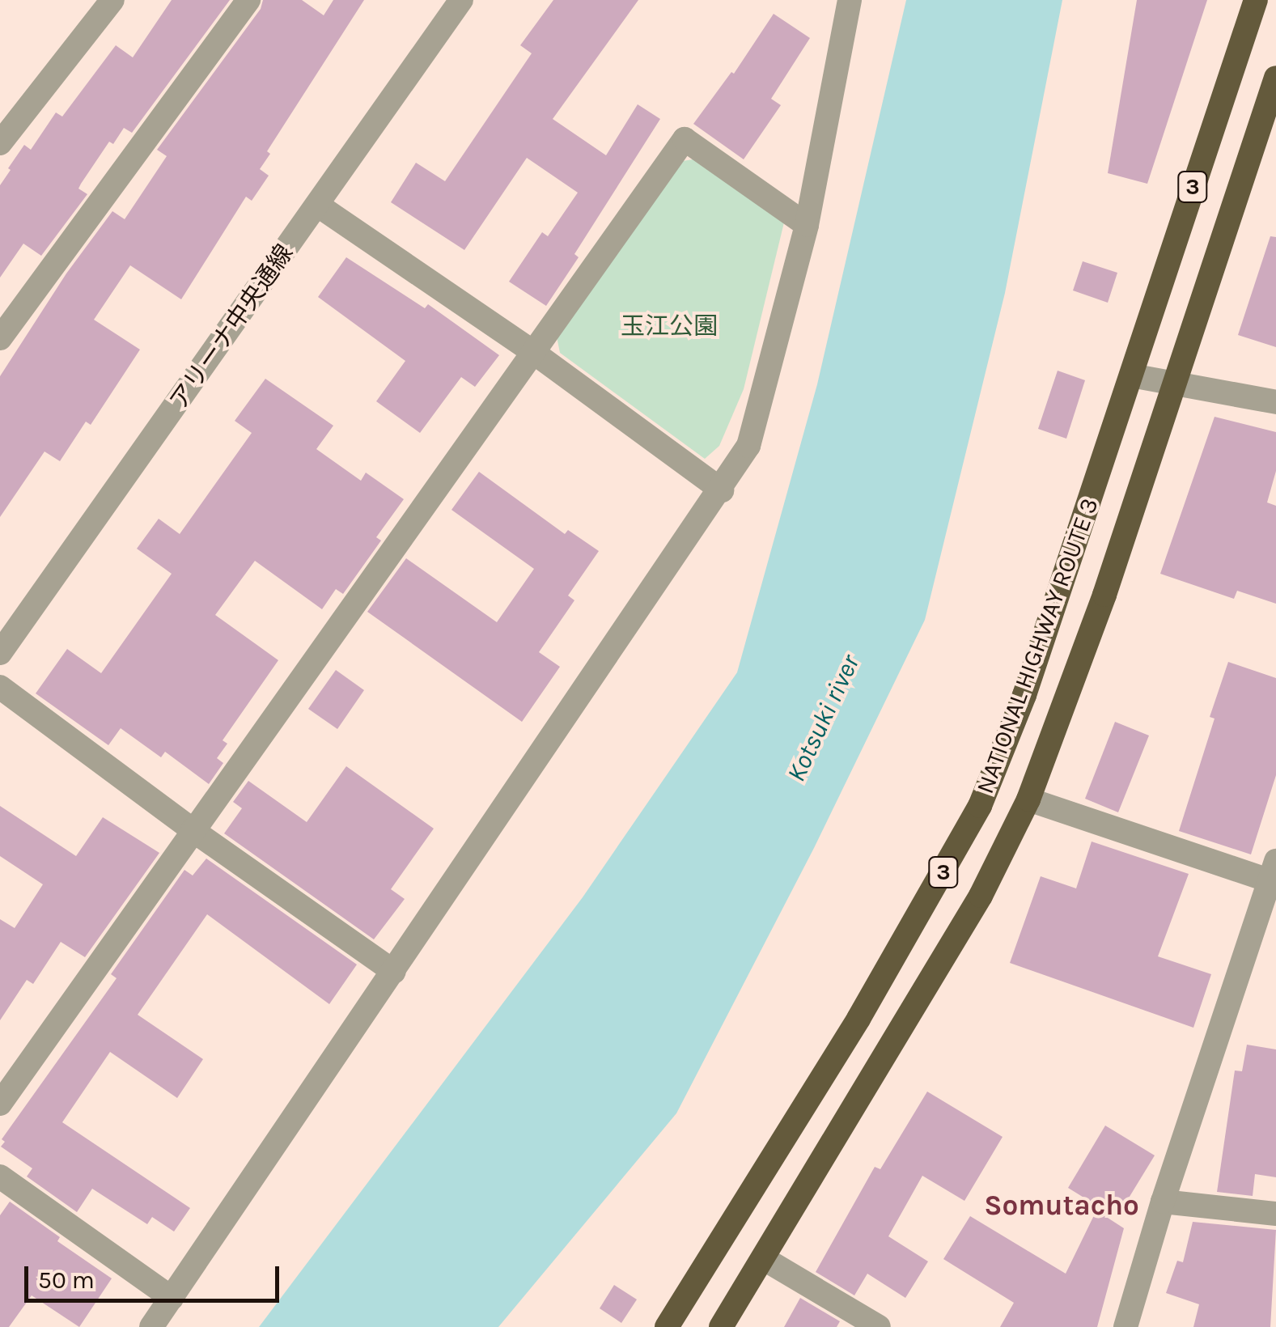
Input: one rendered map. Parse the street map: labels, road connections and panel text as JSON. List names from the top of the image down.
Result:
{
  "streets": {
    "highway": ["3", "NATIONAL HIGHWAY ROUTE 3"],
    "street": ["アリーナ中央通線"]
  },
  "districts": ["Somutacho"],
  "water": ["Kotsuki river"],
  "parks": ["玉江公園"],
  "scale_bar": "50 m"
}
